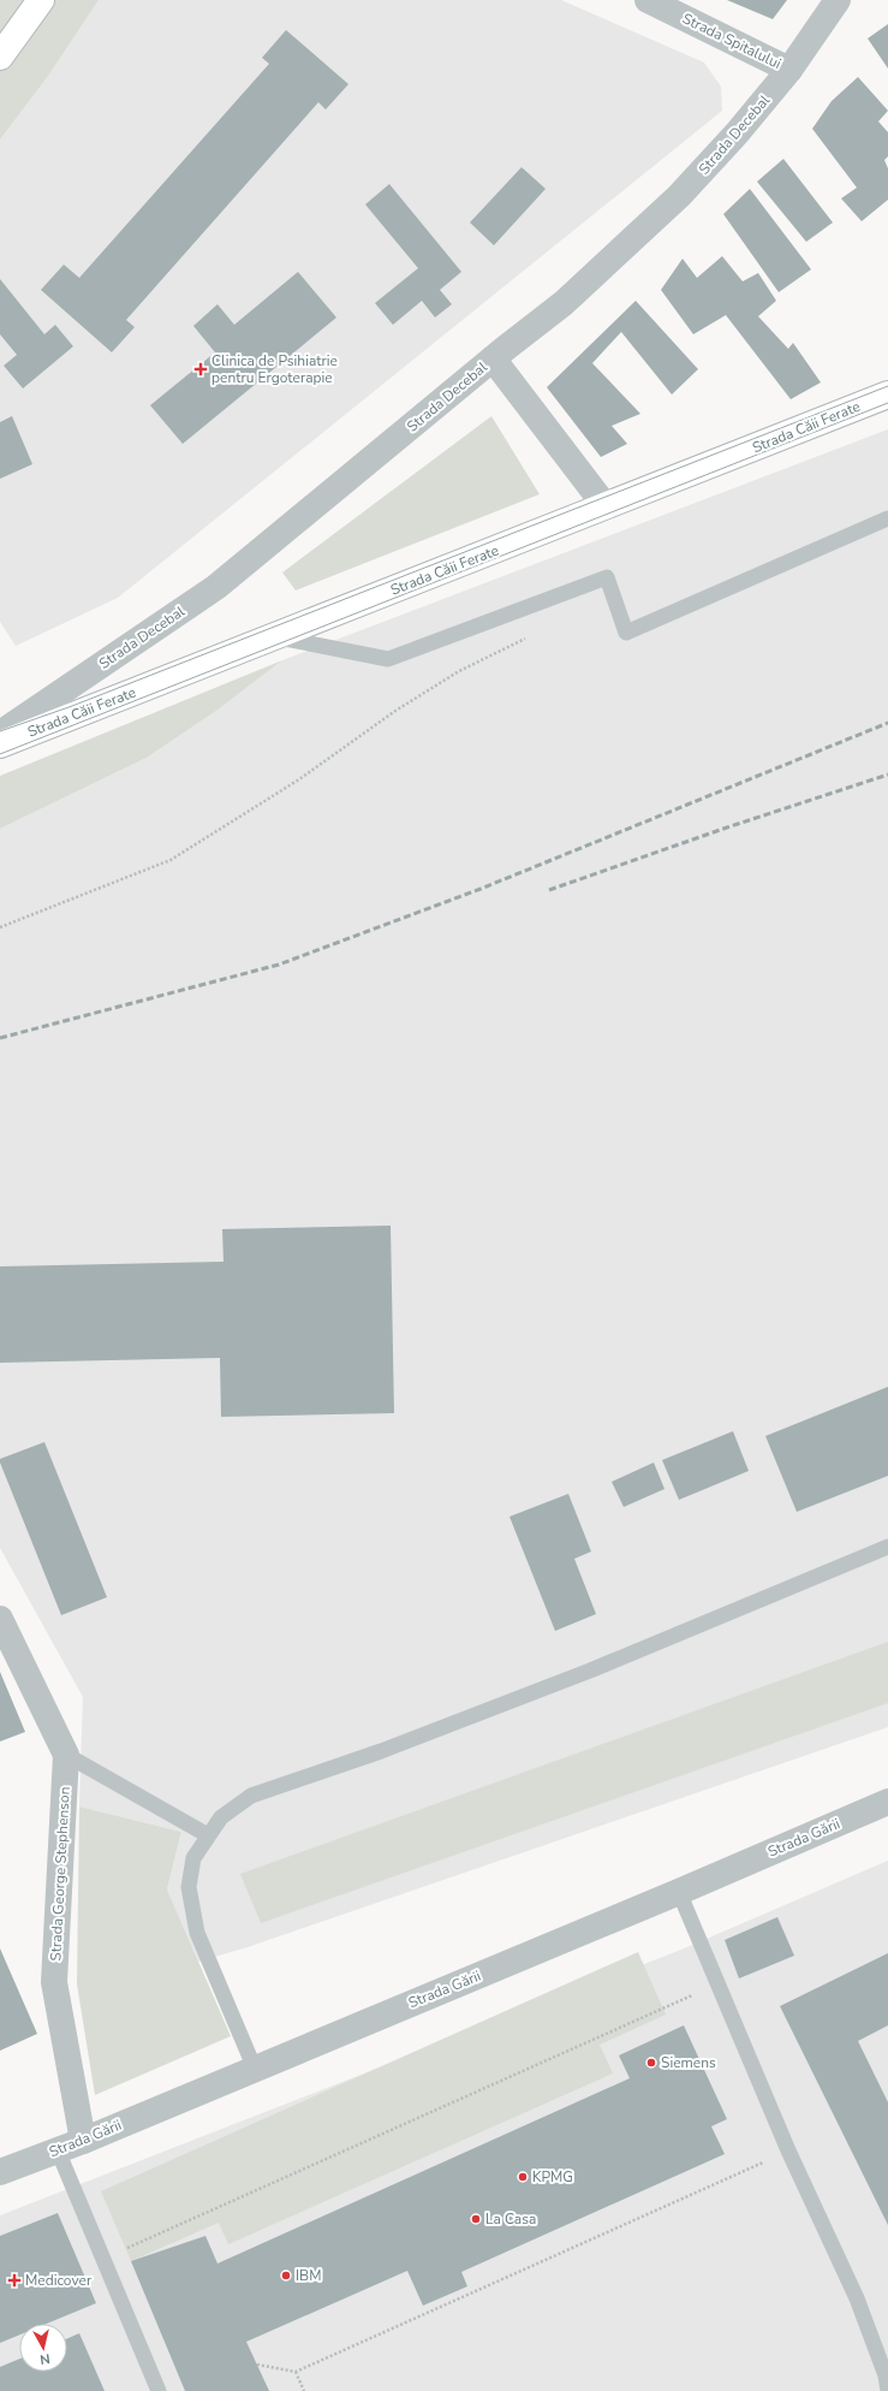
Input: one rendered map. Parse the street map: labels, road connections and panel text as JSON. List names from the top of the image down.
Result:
{
  "streets": {
    "main road": ["Strada Căii Ferate"],
    "street": [
      "Strada Spitalului",
      "Strada Decebal",
      "Strada Gării",
      "Strada George Stephenson"
    ]
  },
  "crossings": [
    ["Strada Spitalului", "Strada Decebal"],
    ["Strada Gării", "Strada George Stephenson"]
  ],
  "places": {
    "health": ["Clinica de Psihiatrie pentru Ergoterapie", "Medicover"],
    "other": [
      "Siemens",
      "KPMG",
      "La Casa",
      "IBM"
    ]
  },
  "north": "bottom"
}
